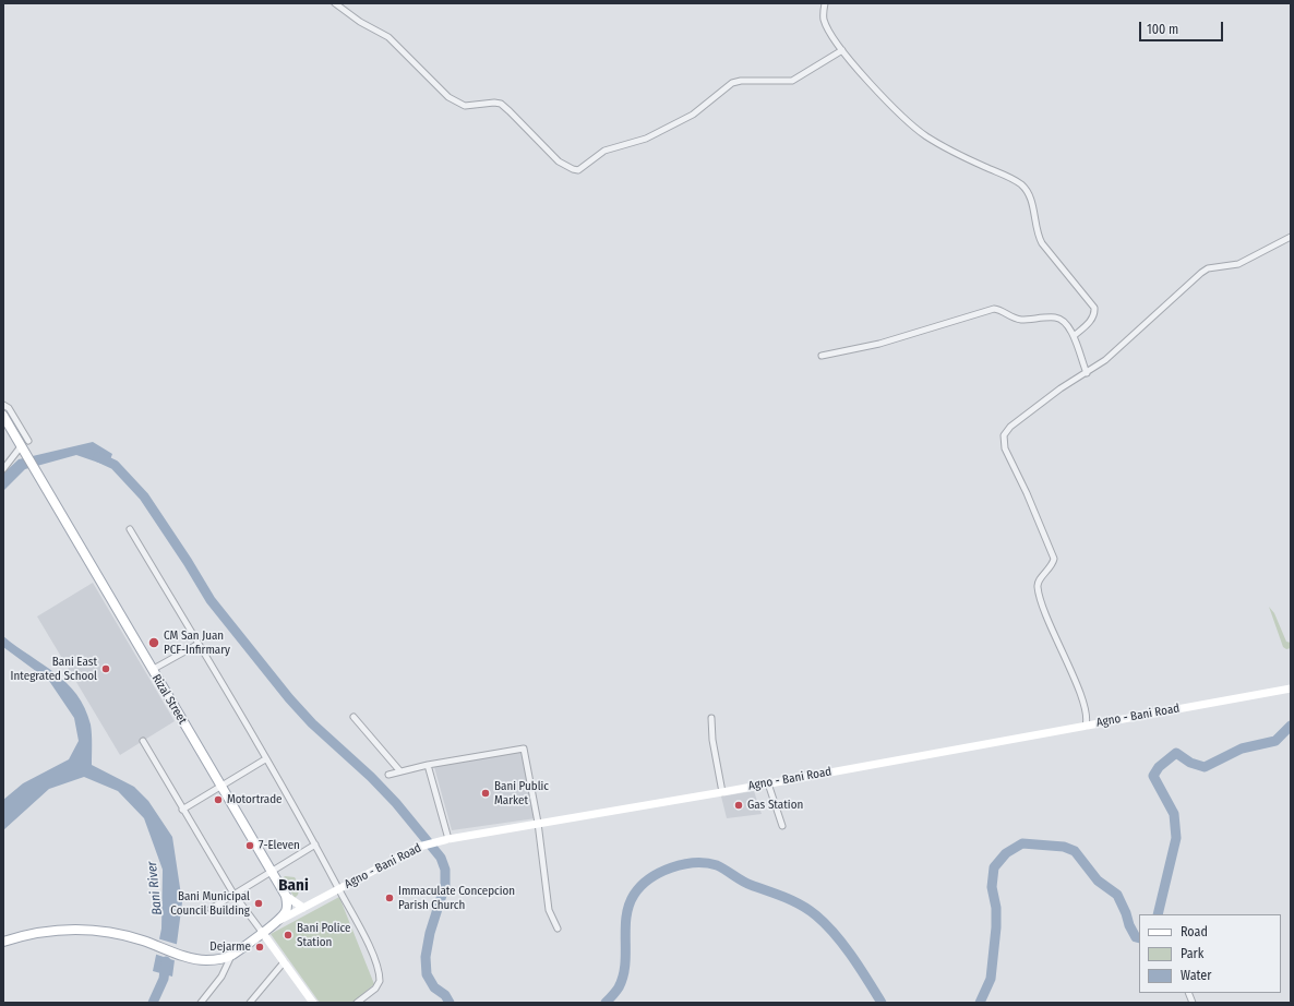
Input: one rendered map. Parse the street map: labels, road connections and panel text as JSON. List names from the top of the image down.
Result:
{
  "streets": {
    "main road": ["Rizal Street", "Agno - Bani Road"]
  },
  "districts": ["Bani"],
  "water": ["Bani River"],
  "places": [
    "CM San Juan PCF-Infirmary",
    "Bani East Integrated School",
    "Bani Public Market",
    "Motortrade",
    "Gas Station",
    "7-Eleven",
    "Immaculate Concepcion Parish Church",
    "Bani Municipal Council Building",
    "Bani Police Station",
    "Dejarme"
  ],
  "legend": ["Road", "Park", "Water"],
  "scale_bar": "100 m"
}
